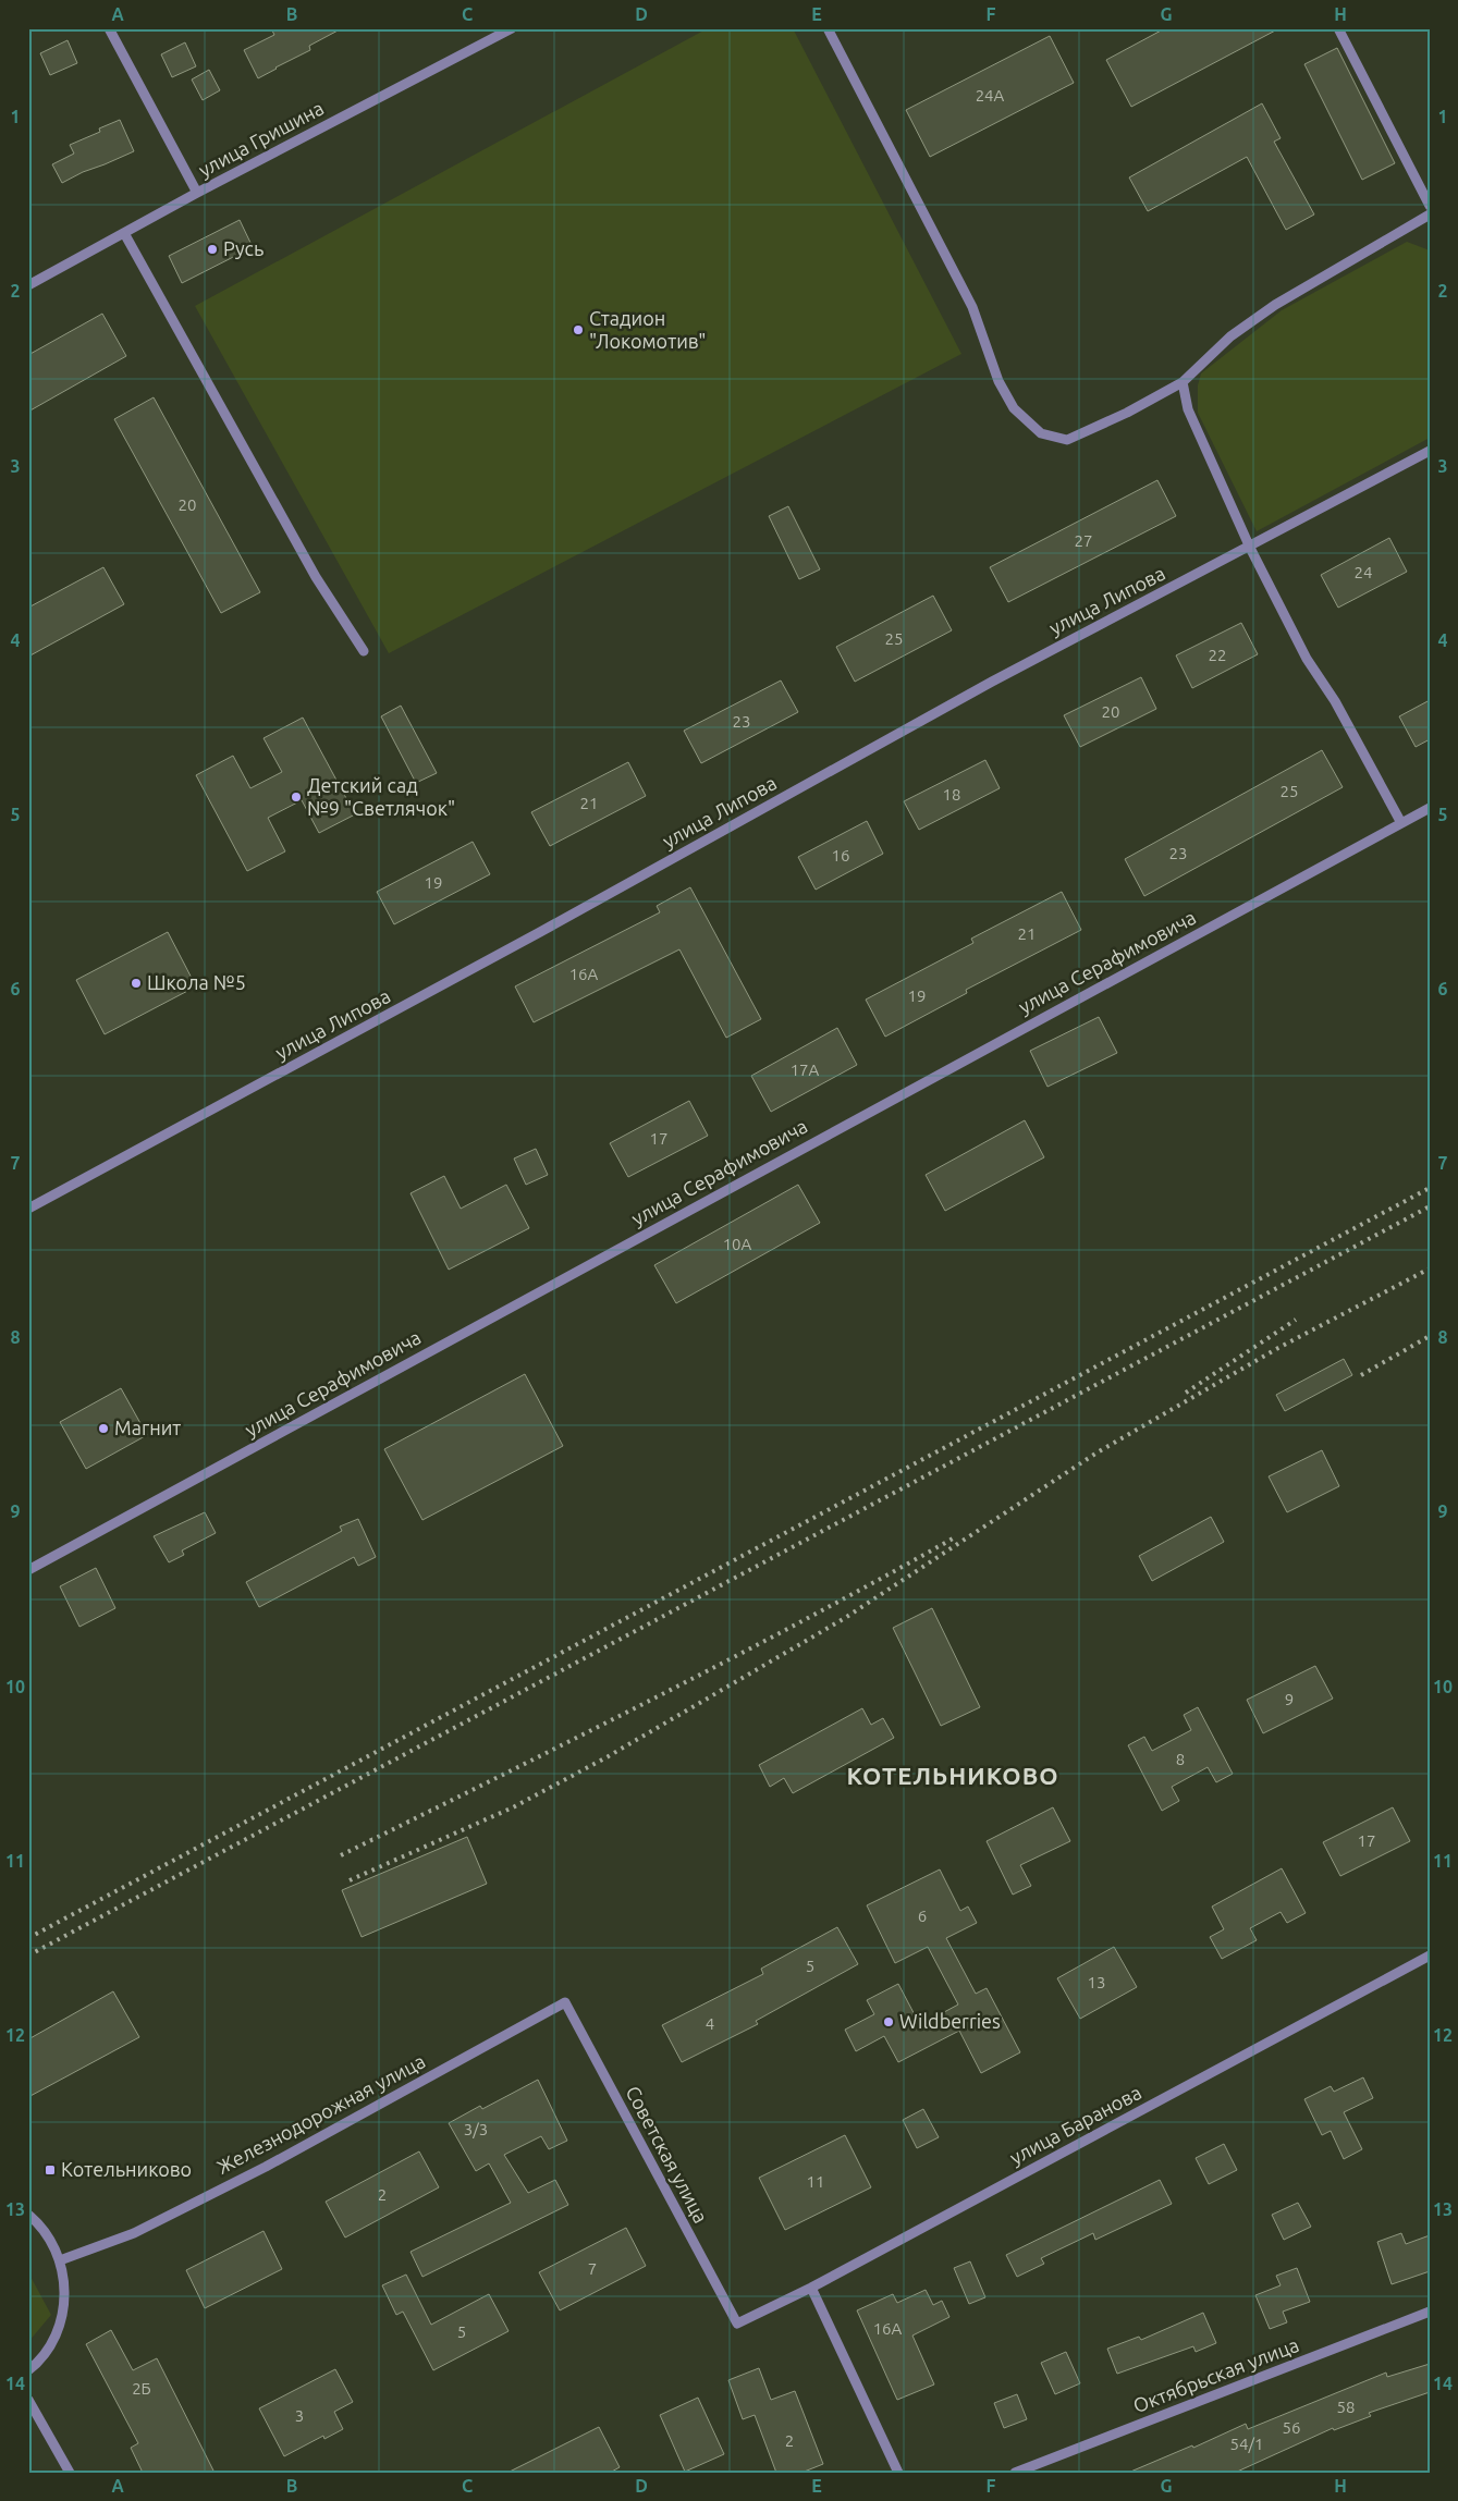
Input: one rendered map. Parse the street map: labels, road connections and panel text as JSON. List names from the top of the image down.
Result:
{
  "streets": {
    "street": [
      "улица Гришина",
      "улица Липова",
      "улица Серафимовича",
      "Железнодорожная улица",
      "улица Баранова",
      "Советская улица",
      "Октябрьская улица"
    ]
  },
  "crossings": [
    ["Железнодорожная улица", "Советская улица"],
    ["улица Баранова", "Советская улица"]
  ],
  "districts": ["КОТЕЛЬНИКОВО"],
  "places": {
    "other": [
      "Русь",
      "Стадион \"Локомотив\"",
      "Детский сад №9 \"Светлячок\"",
      "Школа №5",
      "Магнит",
      "Wildberries"
    ],
    "transit": ["Котельниково"]
  },
  "house_numbers": [
    "24А",
    "20",
    "27",
    "24",
    "25",
    "22",
    "20",
    "23",
    "25",
    "18",
    "21",
    "23",
    "16",
    "19",
    "21",
    "16А",
    "19",
    "17А",
    "17",
    "10А",
    "9",
    "8",
    "17",
    "6",
    "5",
    "13",
    "4",
    "3/3",
    "11",
    "2",
    "7",
    "16А",
    "5",
    "2Б",
    "58",
    "3",
    "56",
    "2",
    "54/1"
  ],
  "grid": {
    "columns": [
      "A",
      "B",
      "C",
      "D",
      "E",
      "F",
      "G",
      "H"
    ],
    "rows": [
      "1",
      "2",
      "3",
      "4",
      "5",
      "6",
      "7",
      "8",
      "9",
      "10",
      "11",
      "12",
      "13",
      "14"
    ]
  }
}
